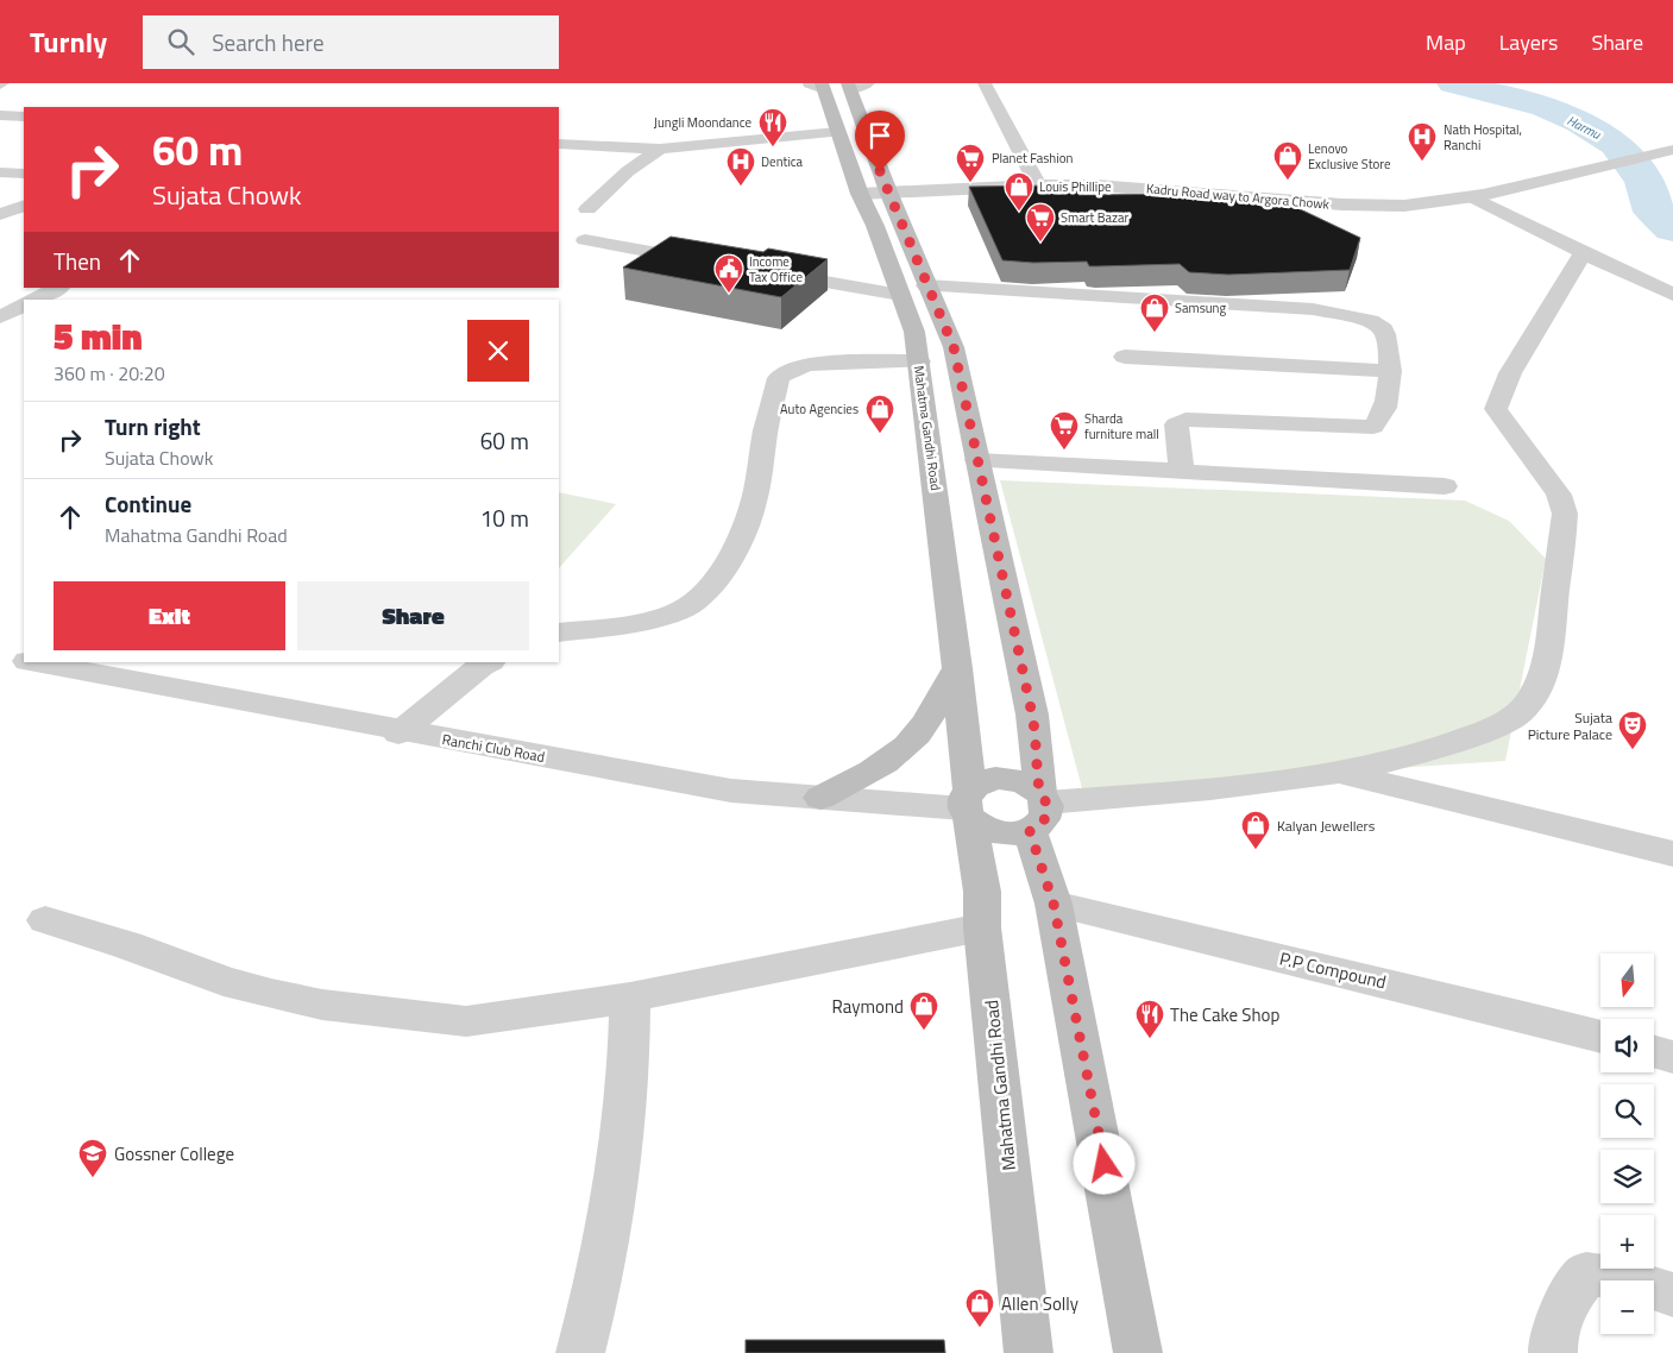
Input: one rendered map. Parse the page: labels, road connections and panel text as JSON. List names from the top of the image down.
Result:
{
  "streets": {
    "main road": ["Mahatma Gandhi Road"],
    "street": ["Kadru Road way to Argora Chowk", "Ranchi Club Road", "P.P Compound"]
  },
  "crossings": [
    ["Kadru Road way to Argora Chowk", "Mahatma Gandhi Road"],
    ["Mahatma Gandhi Road", "Ranchi Club Road"]
  ],
  "water": ["Harmu"],
  "places": {
    "restaurant": ["Jungli Moondance", "The Cake Shop"],
    "hospital": ["Nath Hospital, Ranchi", "Dentica"],
    "shop": [
      "Lenovo Exclusive Store",
      "Louis Phillipe",
      "Samsung",
      "Auto Agencies",
      "Kalyan Jewellers",
      "Raymond",
      "Allen Solly"
    ],
    "supermarket": ["Planet Fashion", "Smart Bazar", "Sharda furniture mall"],
    "public building": ["Income Tax Office"],
    "theatre": ["Sujata Picture Palace"],
    "school or university": ["Gossner College"]
  },
  "north": "bottom",
  "page": {
    "header": "Turnly",
    "search": "Search here",
    "nav": ["Map", "Layers", "Share"],
    "turn": ["60 m", "Sujata Chowk"],
    "then": "Then",
    "heading": ["5 min", "360 m · 20:20"],
    "list": [
      {
        "name": "Turn right",
        "note": "Sujata Chowk",
        "value": "60 m"
      },
      {
        "name": "Continue",
        "note": "Mahatma Gandhi Road",
        "value": "10 m"
      }
    ],
    "buttons": ["Exit", "Share"],
    "map_buttons": ["+", "−"]
  }
}
